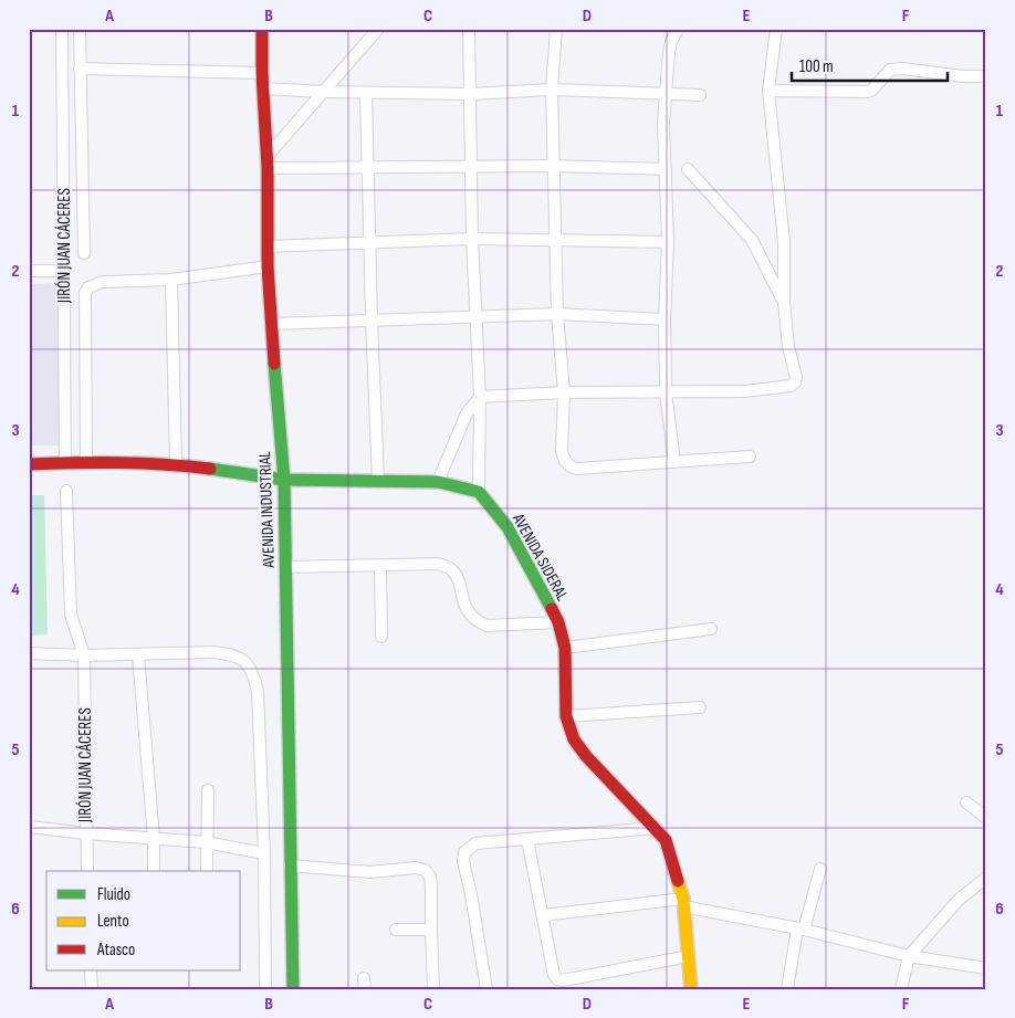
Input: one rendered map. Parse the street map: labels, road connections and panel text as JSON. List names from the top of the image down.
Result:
{
  "streets": {
    "street": ["JIRÓN JUAN CÁCERES", "AVENIDA INDUSTRIAL", "AVENIDA SIDERAL"]
  },
  "legend": ["Fluido", "Lento", "Atasco"],
  "scale_bar": "100 m",
  "grid": {
    "columns": [
      "A",
      "B",
      "C",
      "D",
      "E",
      "F"
    ],
    "rows": [
      "1",
      "2",
      "3",
      "4",
      "5",
      "6"
    ]
  }
}
